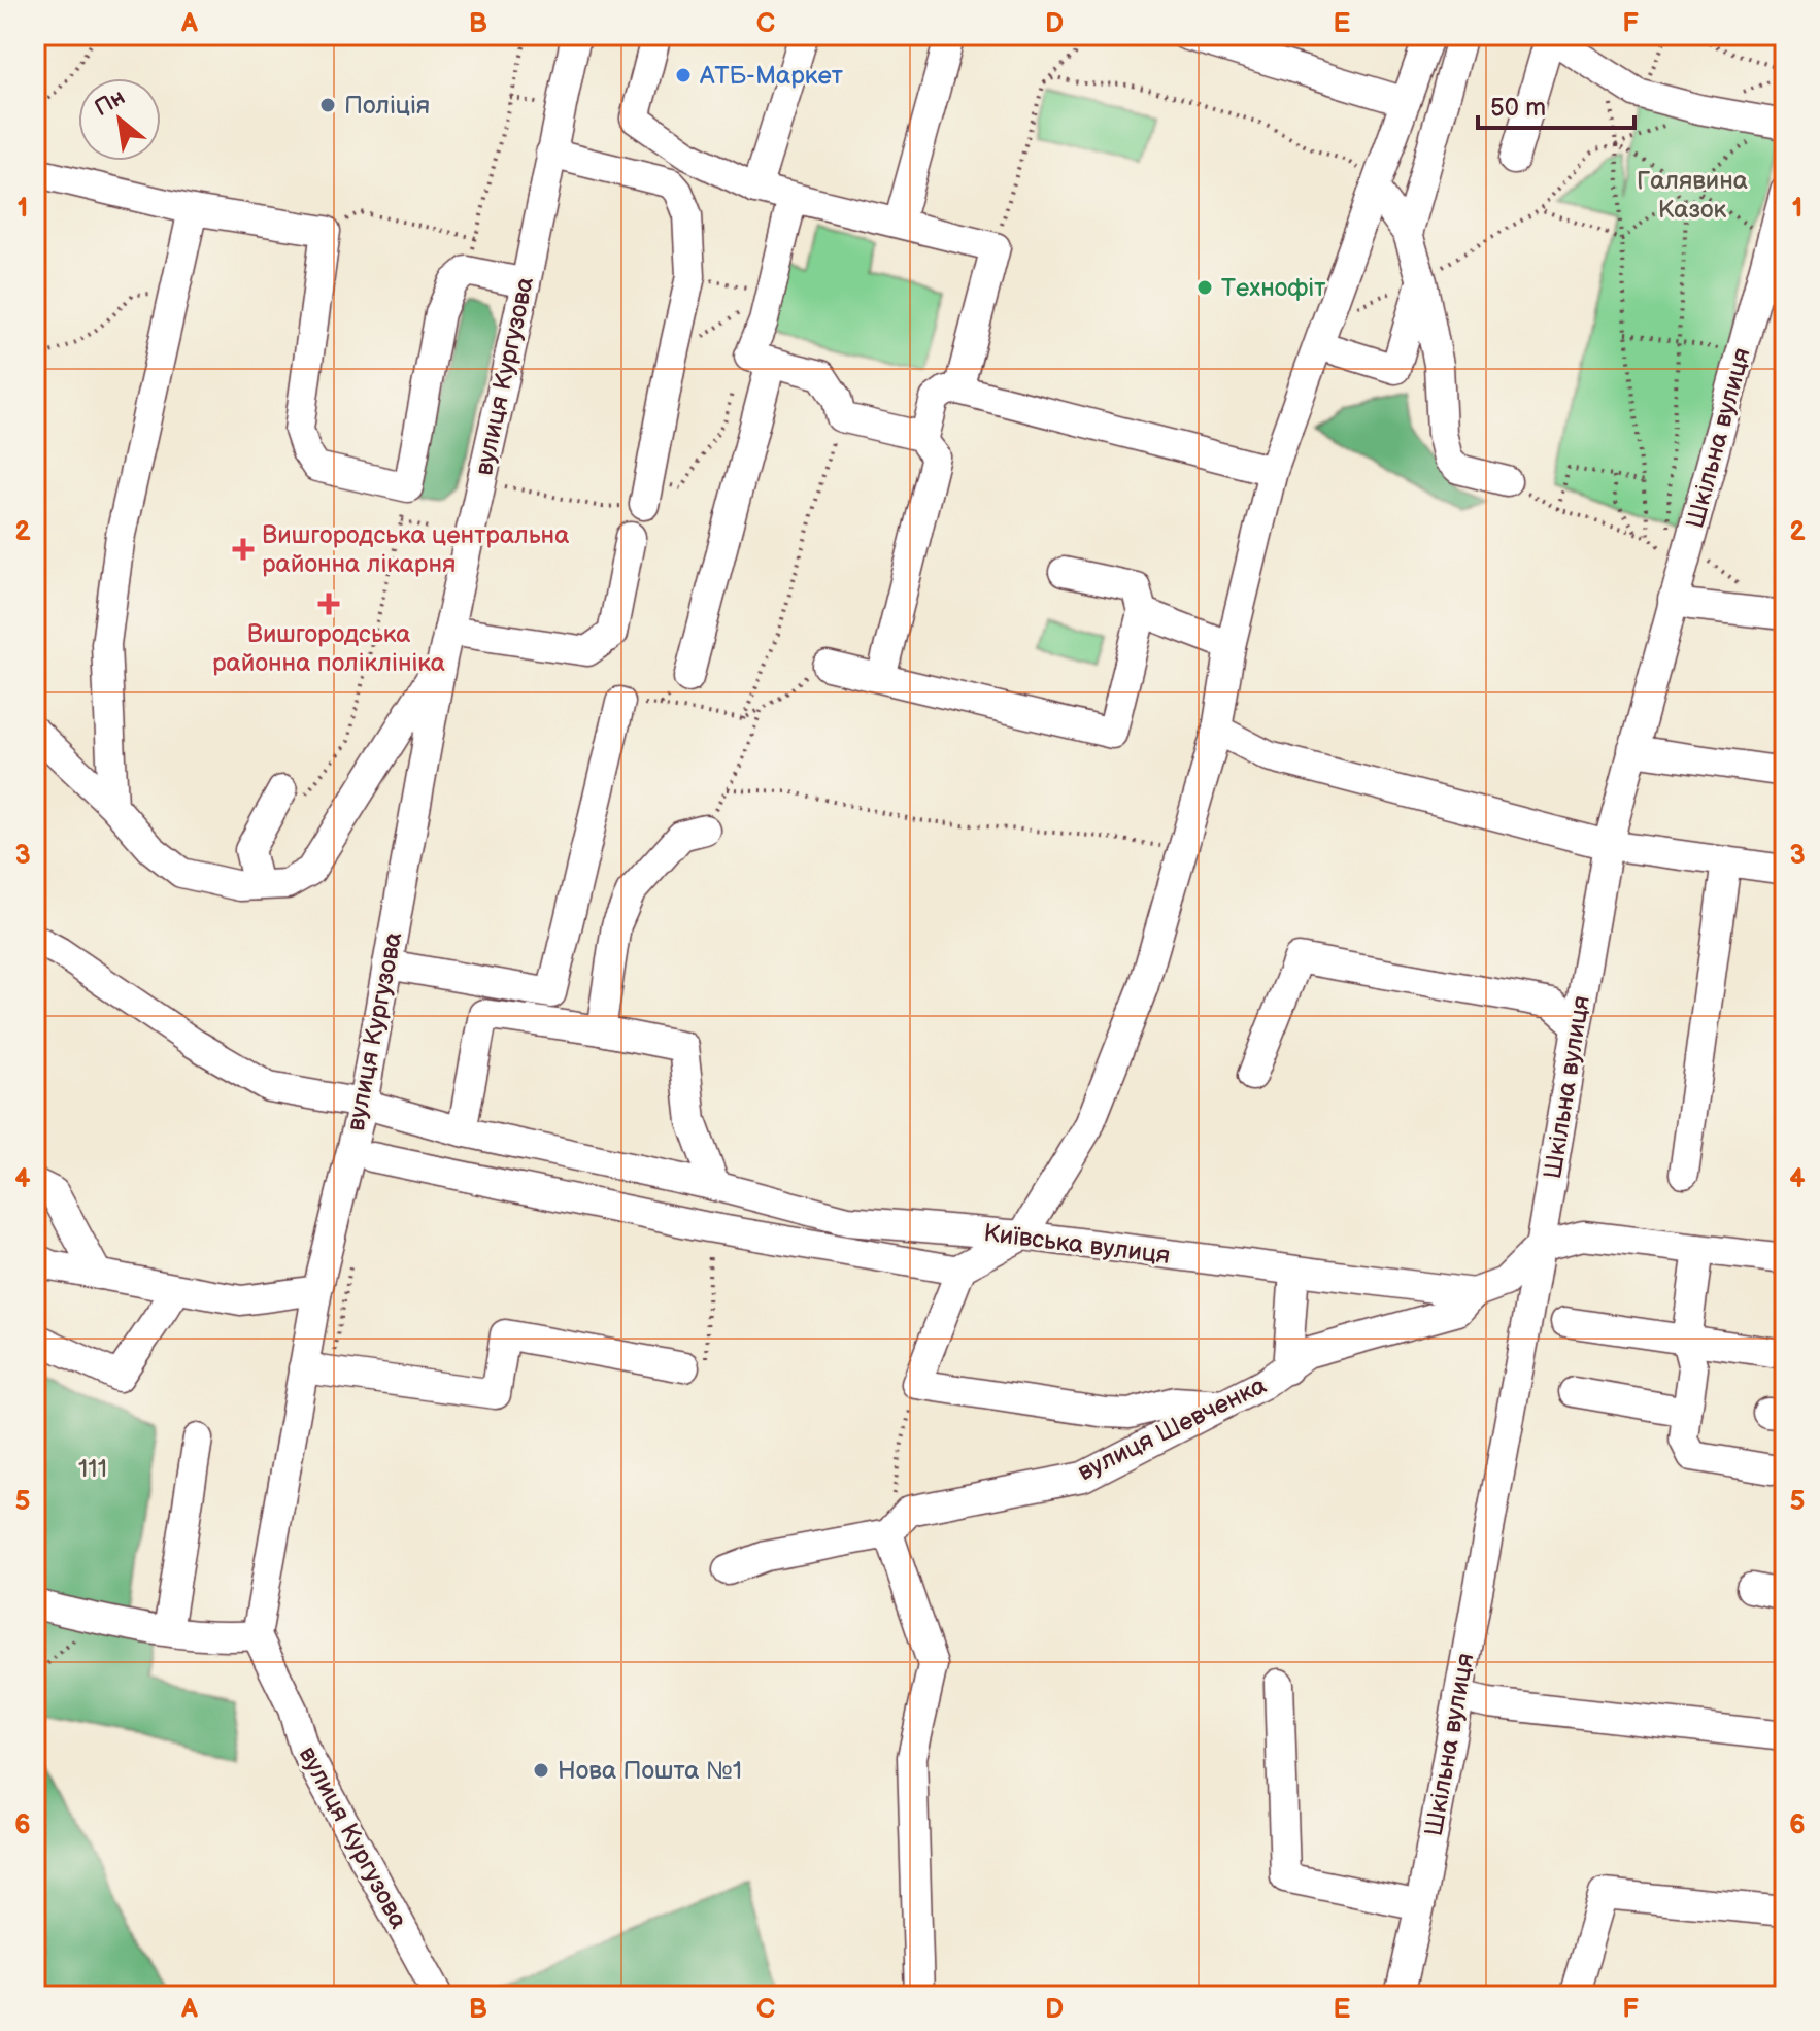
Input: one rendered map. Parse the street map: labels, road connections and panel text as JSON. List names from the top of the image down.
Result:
{
  "streets": {
    "street": [
      "вулиця Кургузова",
      "Шкільна вулиця",
      "Київська вулиця",
      "вулиця Шевченка"
    ]
  },
  "crossings": [
    ["вулиця Кургузова", "Київська вулиця"],
    ["Київська вулиця", "вулиця Шевченка"]
  ],
  "parks": ["Галявина Казок", "111"],
  "places": {
    "other": [
      "АТБ-Маркет",
      "Поліція",
      "Технофіт",
      "Нова Пошта №1"
    ],
    "health": ["Вишгородська центральна районна лікарня", "Вишгородська районна поліклініка"]
  },
  "scale_bar": "50 m",
  "north": "top left",
  "grid": {
    "columns": [
      "A",
      "B",
      "C",
      "D",
      "E",
      "F"
    ],
    "rows": [
      "1",
      "2",
      "3",
      "4",
      "5",
      "6"
    ]
  }
}
